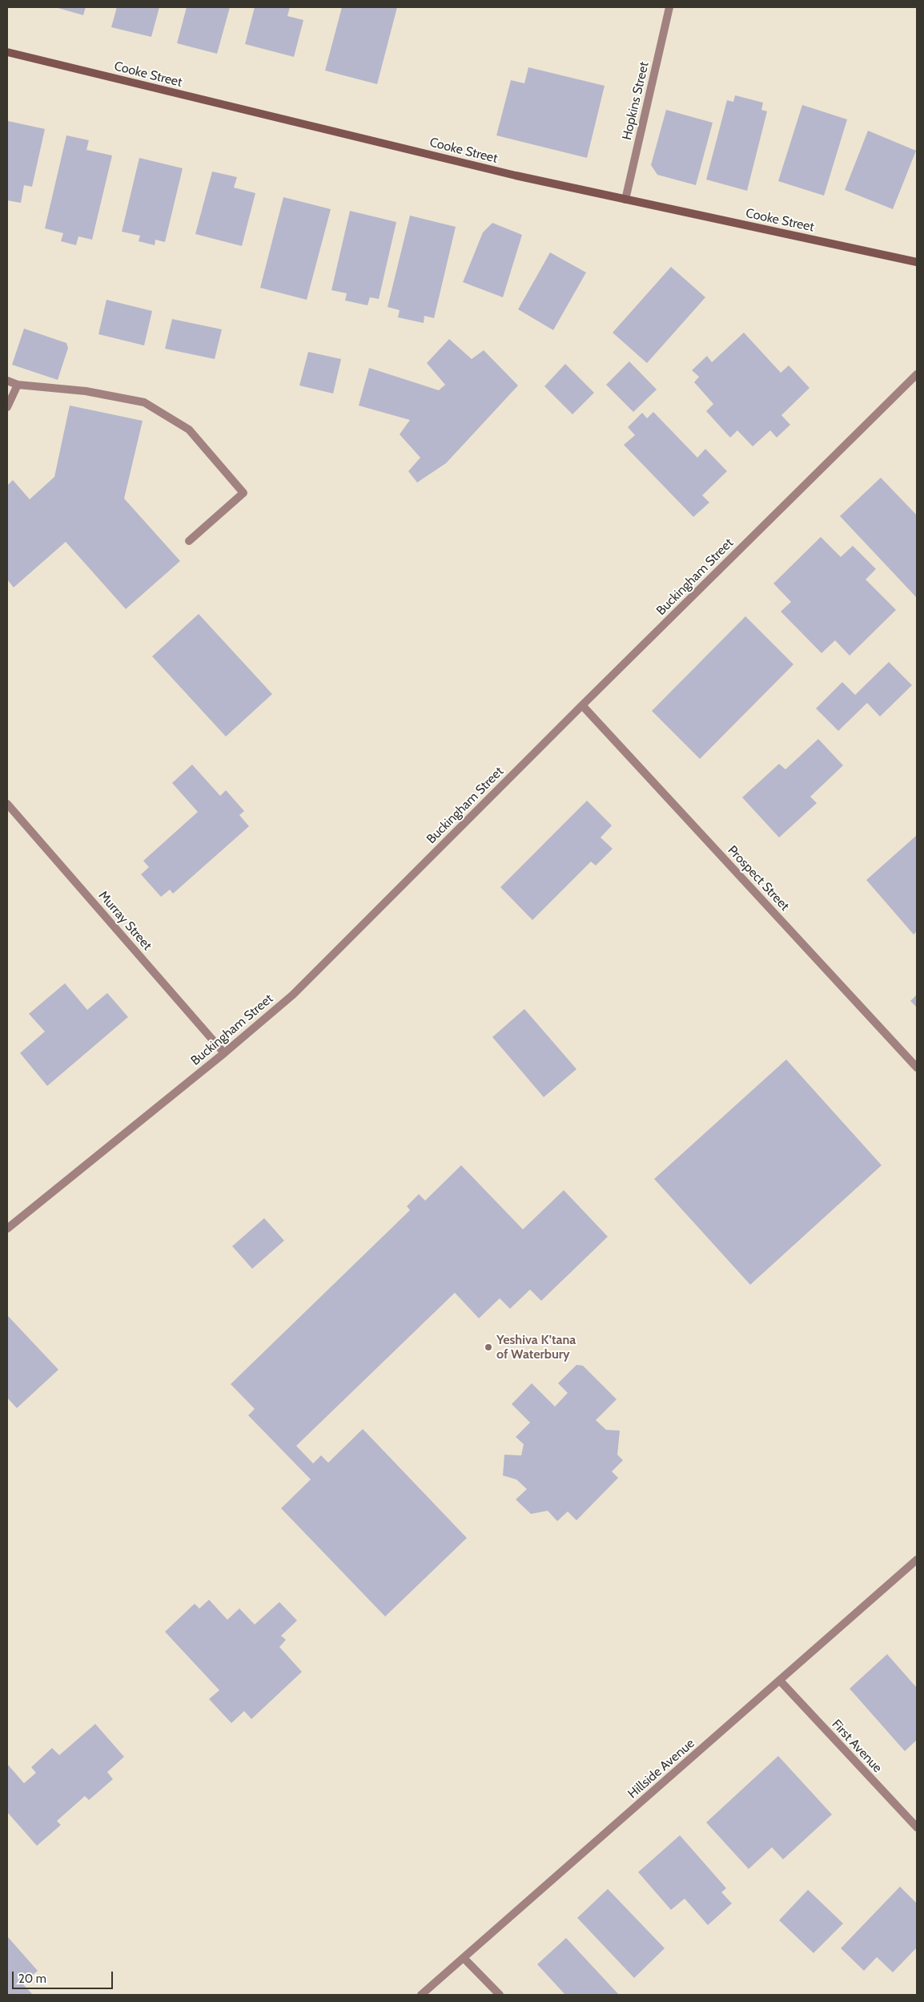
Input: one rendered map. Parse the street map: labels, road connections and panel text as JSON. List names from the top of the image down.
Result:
{
  "streets": {
    "main road": ["Cooke Street"],
    "street": [
      "Hopkins Street",
      "Buckingham Street",
      "Prospect Street",
      "Murray Street",
      "First Avenue",
      "Hillside Avenue"
    ]
  },
  "crossings": [
    ["Cooke Street", "Hopkins Street"],
    ["Buckingham Street", "Prospect Street"],
    ["Buckingham Street", "Murray Street"],
    ["First Avenue", "Hillside Avenue"]
  ],
  "places": ["Yeshiva K’tana of Waterbury"],
  "scale_bar": "20 m"
}
